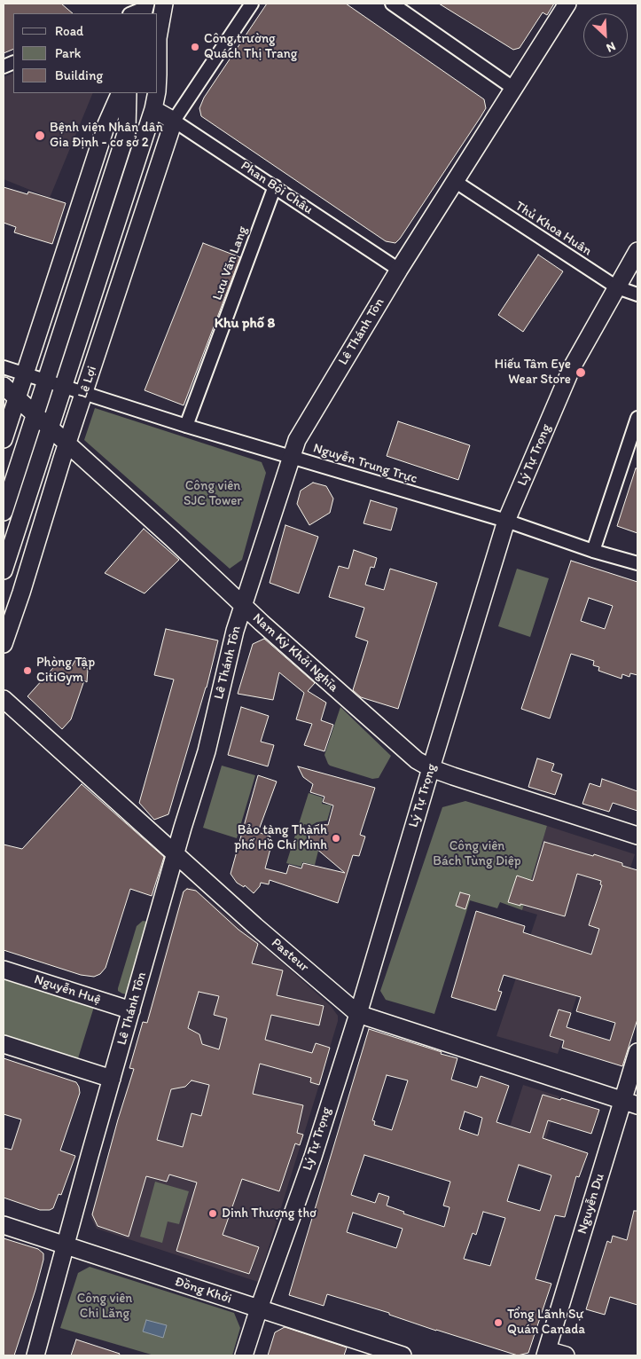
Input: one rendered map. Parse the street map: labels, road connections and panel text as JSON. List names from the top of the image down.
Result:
{
  "streets": {
    "street": [
      "Phan Bội Châu",
      "Thủ Khoa Huân",
      "Lưu Văn Lang",
      "Lê Thánh Tôn",
      "Lê Lợi",
      "Lý Tự Trọng",
      "Nguyễn Trung Trực",
      "Nam Kỳ Khởi Nghĩa",
      "Pasteur",
      "Nguyễn Huệ",
      "Nguyễn Du",
      "Ðồng Khởi"
    ]
  },
  "crossings": [
    ["Phan Bội Châu", "Lưu Văn Lang"],
    ["Phan Bội Châu", "Lê Thánh Tôn"],
    ["Phan Bội Châu", "Lê Lợi"],
    ["Thủ Khoa Huân", "Lê Thánh Tôn"],
    ["Thủ Khoa Huân", "Lý Tự Trọng"],
    ["Lưu Văn Lang", "Nguyễn Trung Trực"],
    ["Lê Thánh Tôn", "Nguyễn Trung Trực"],
    ["Lê Thánh Tôn", "Nam Kỳ Khởi Nghĩa"],
    ["Lê Thánh Tôn", "Pasteur"],
    ["Lê Thánh Tôn", "Nguyễn Huệ"],
    ["Lê Thánh Tôn", "Ðồng Khởi"],
    ["Lê Lợi", "Nguyễn Trung Trực"],
    ["Lê Lợi", "Nam Kỳ Khởi Nghĩa"],
    ["Lý Tự Trọng", "Nguyễn Trung Trực"],
    ["Lý Tự Trọng", "Nam Kỳ Khởi Nghĩa"],
    ["Lý Tự Trọng", "Pasteur"],
    ["Lý Tự Trọng", "Ðồng Khởi"],
    ["Pasteur", "Nguyễn Du"]
  ],
  "districts": ["Khu phố 8"],
  "parks": ["Công viên SJC Tower", "Công viên Bách Tùng Diệp", "Công viên Chi Lăng"],
  "places": [
    "Công trường Quách Thị Trang",
    "Bệnh viện Nhân dân Gia Định - cơ sở 2",
    "Hiếu Tâm Eye Wear Store",
    "Phòng Tập CitiGym",
    "Bảo tàng Thành phố Hồ Chí Minh",
    "Dinh Thượng thơ",
    "Tổng Lãnh Sự Quán Canada"
  ],
  "legend": ["Road", "Park", "Building"],
  "north": "bottom right"
}
